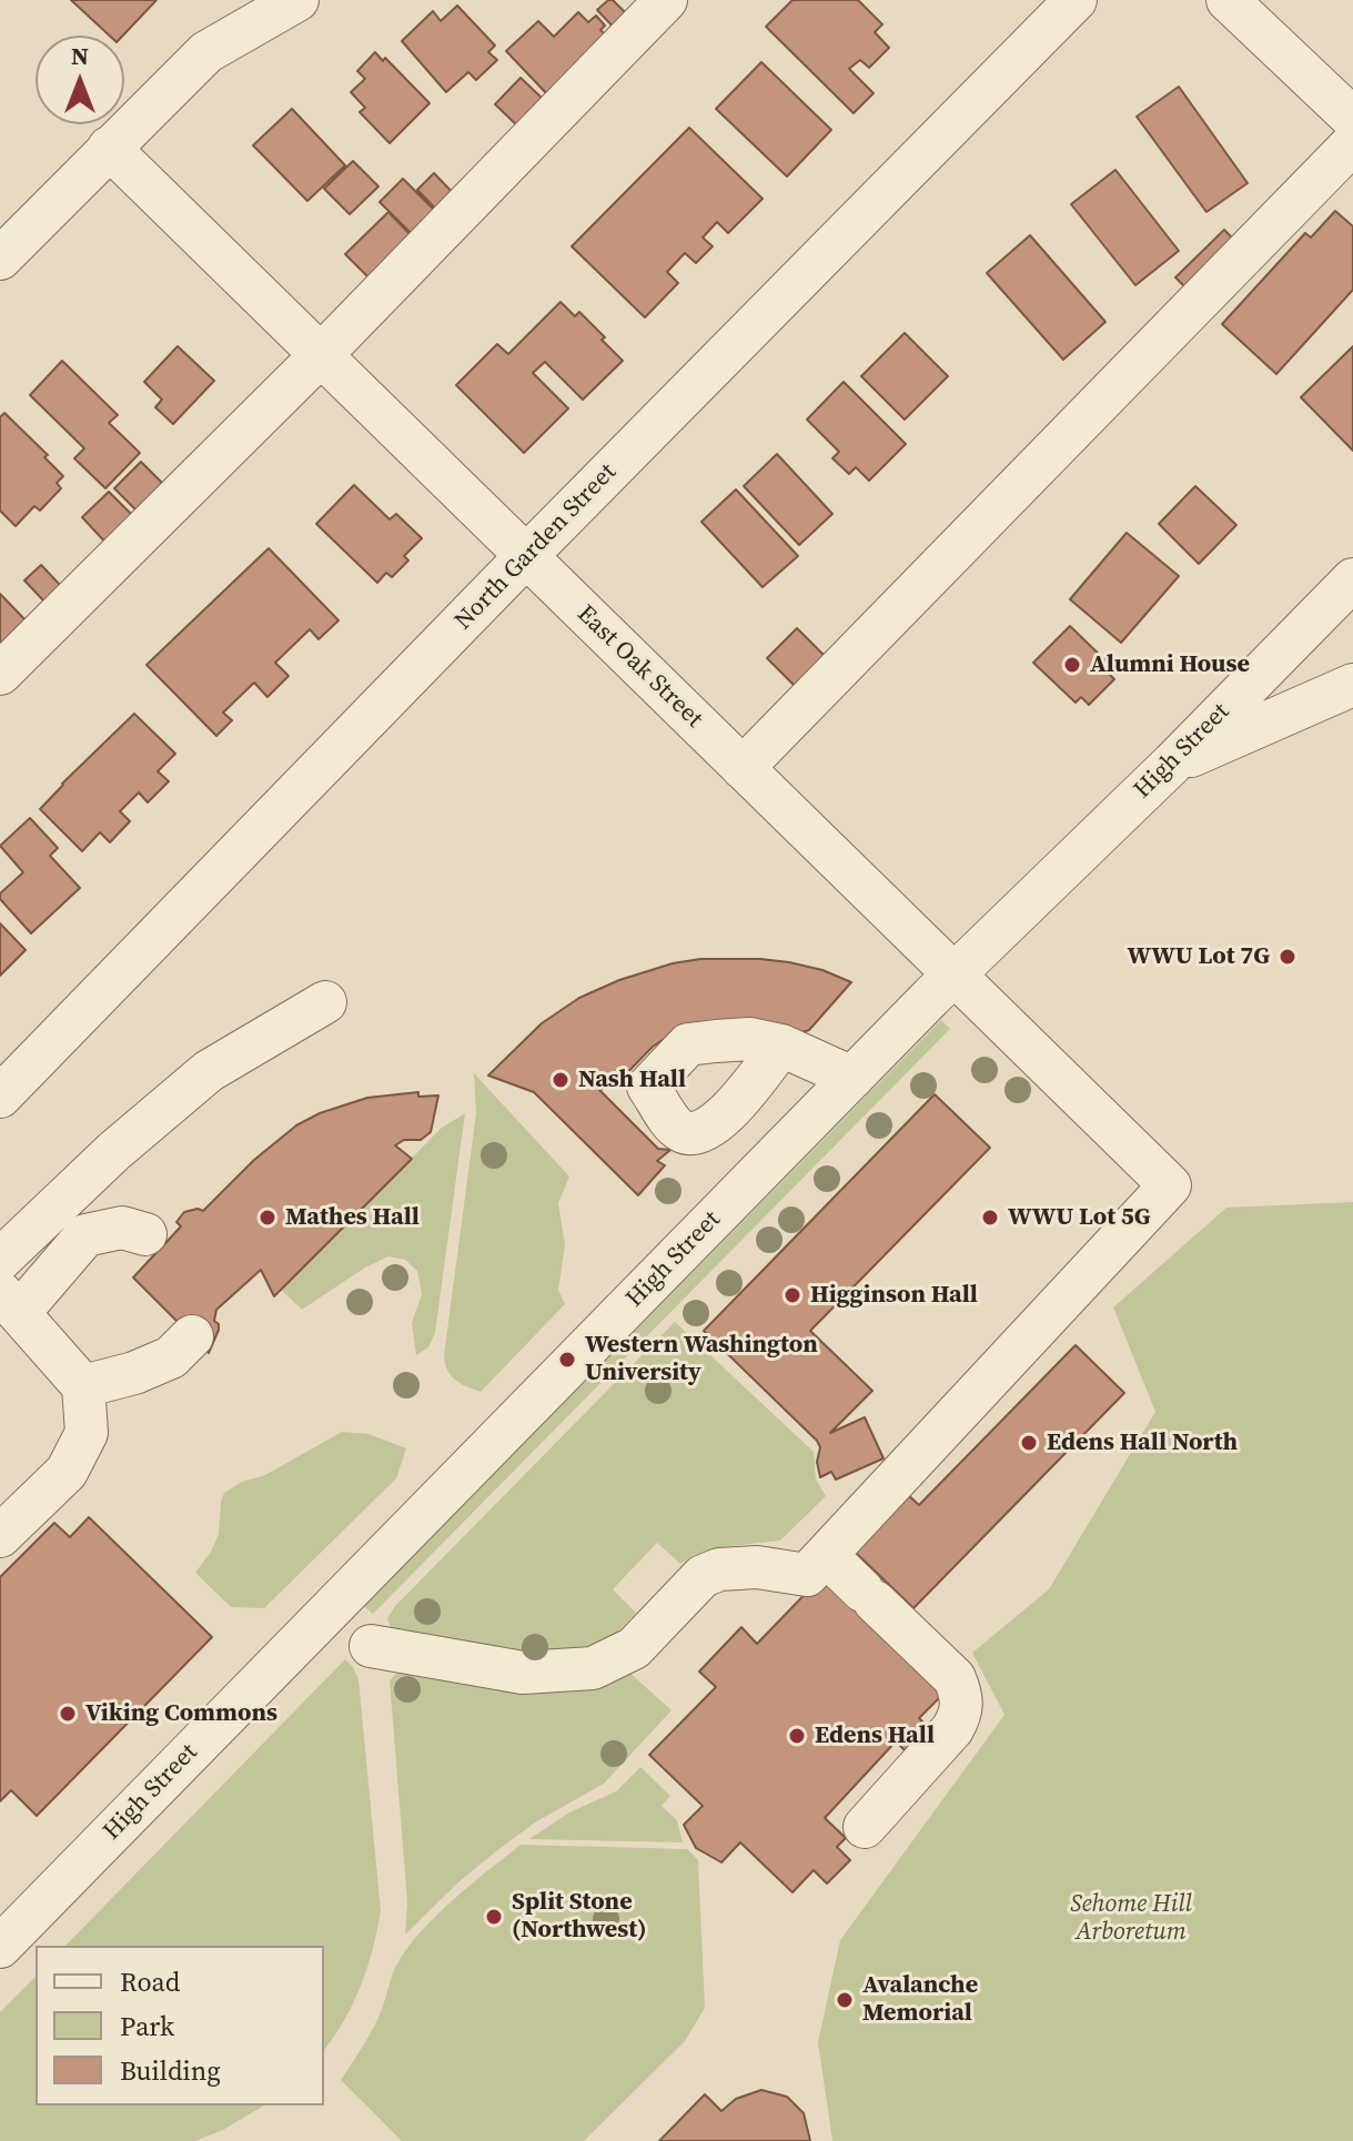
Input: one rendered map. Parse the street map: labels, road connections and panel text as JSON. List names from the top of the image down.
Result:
{
  "streets": {
    "street": ["North Garden Street", "East Oak Street", "High Street"]
  },
  "crossings": [
    ["North Garden Street", "East Oak Street"],
    ["East Oak Street", "High Street"]
  ],
  "parks": ["Sehome Hill Arboretum"],
  "places": [
    "Alumni House",
    "WWU Lot 7G",
    "Nash Hall",
    "Mathes Hall",
    "WWU Lot 5G",
    "Higginson Hall",
    "Western Washington University",
    "Edens Hall North",
    "Viking Commons",
    "Edens Hall",
    "Split Stone (Northwest)",
    "Avalanche Memorial"
  ],
  "legend": ["Road", "Park", "Building"],
  "north": "top"
}
